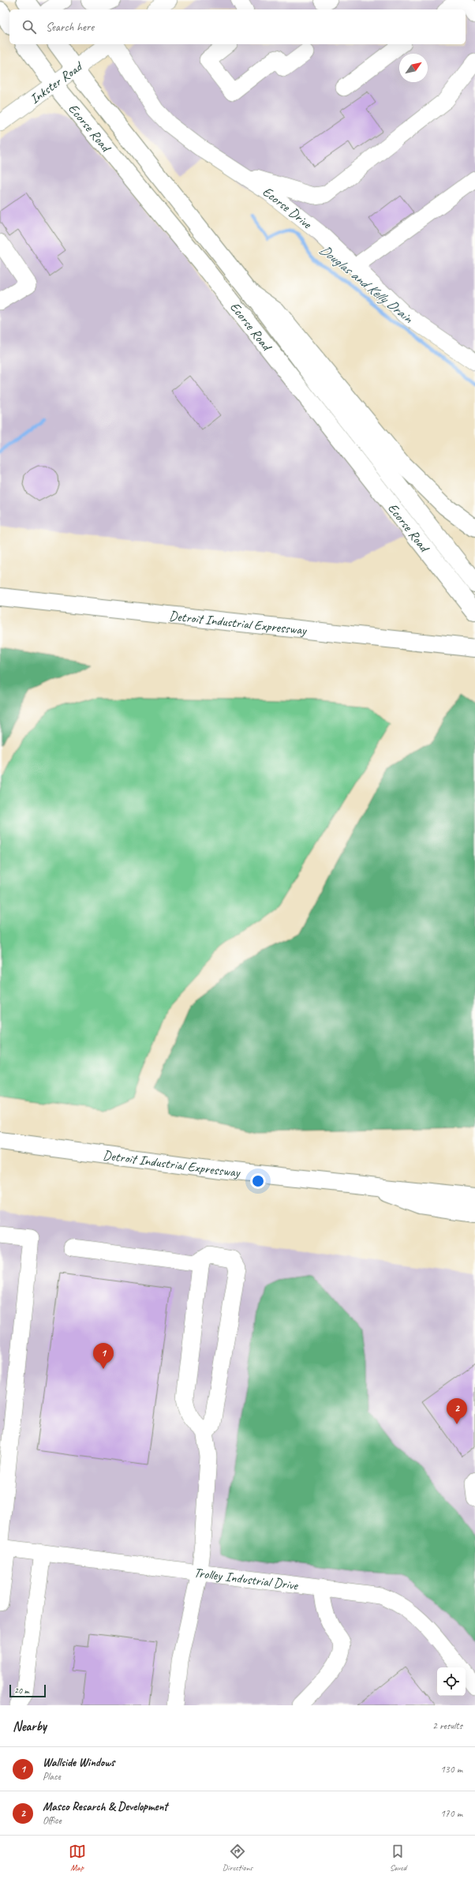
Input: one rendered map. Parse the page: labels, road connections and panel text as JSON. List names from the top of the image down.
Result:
{
  "streets": {
    "main road": ["Ecorse Road", "Detroit Industrial Expressway"],
    "street": ["Inkster Road", "Ecorse Drive", "Trolley Industrial Drive"]
  },
  "crossings": [
    ["Inkster Road", "Ecorse Road"]
  ],
  "water": ["Douglas and Kelly Drain"],
  "scale_bar": "20 m",
  "north": "top right",
  "page": {
    "search": "Search here",
    "pins": ["1", "2"],
    "scale": "20 m",
    "heading": ["Nearby", "2 results"],
    "list": [
      {
        "mark": "1",
        "name": "Wallside Windows",
        "note": "Place",
        "value": "130 m"
      },
      {
        "mark": "2",
        "name": "Masco Resarch & Development",
        "note": "Office",
        "value": "170 m"
      }
    ],
    "nav": ["Map", "Directions", "Saved"]
  }
}
